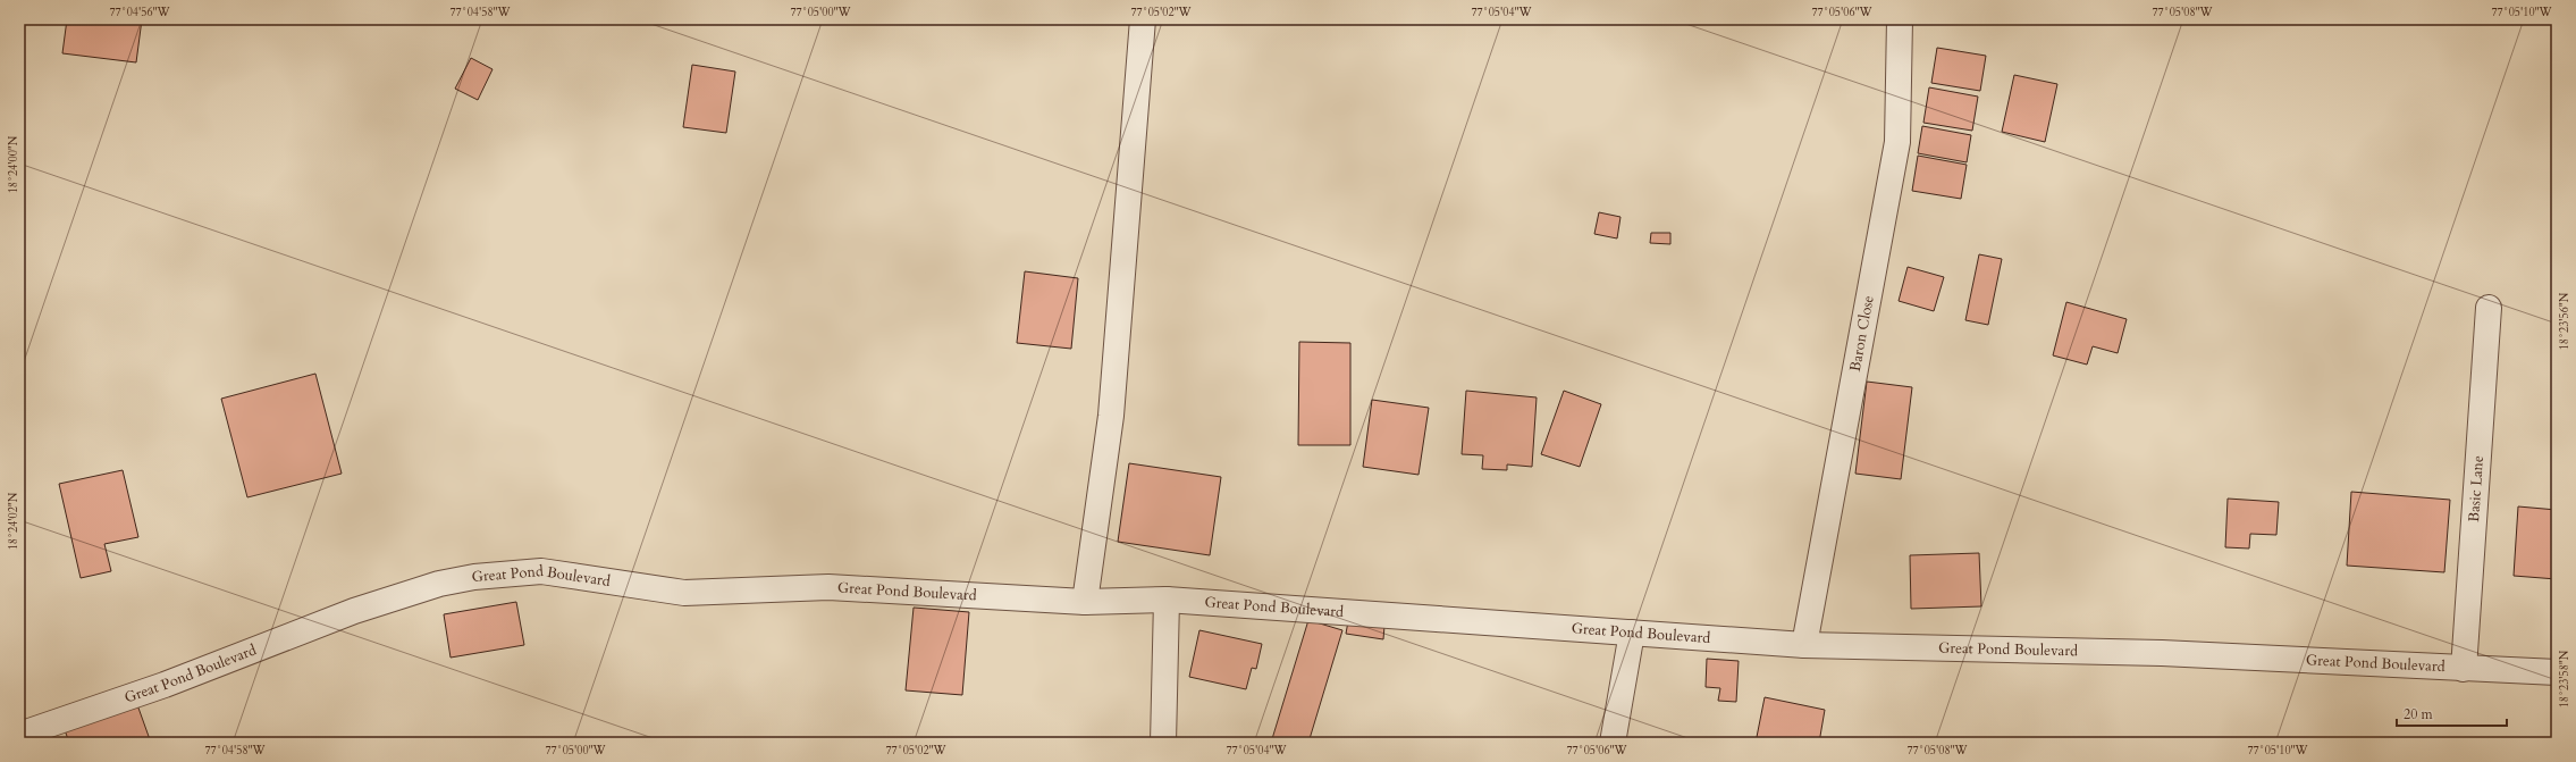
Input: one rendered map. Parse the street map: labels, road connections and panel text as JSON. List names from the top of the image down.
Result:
{
  "streets": {
    "street": ["Baron Close", "Basic Lane", "Great Pond Boulevard"]
  },
  "crossings": [
    ["Baron Close", "Great Pond Boulevard"],
    ["Basic Lane", "Great Pond Boulevard"]
  ],
  "scale_bar": "20 m",
  "coordinates": [
    "77°04'56\"W",
    "77°04'58\"W",
    "77°05'00\"W",
    "77°05'02\"W",
    "77°05'04\"W",
    "77°05'06\"W",
    "77°05'08\"W",
    "77°05'10\"W",
    "18°24'00\"N",
    "18°23'56\"N",
    "18°24'02\"N",
    "18°23'58\"N"
  ]
}
